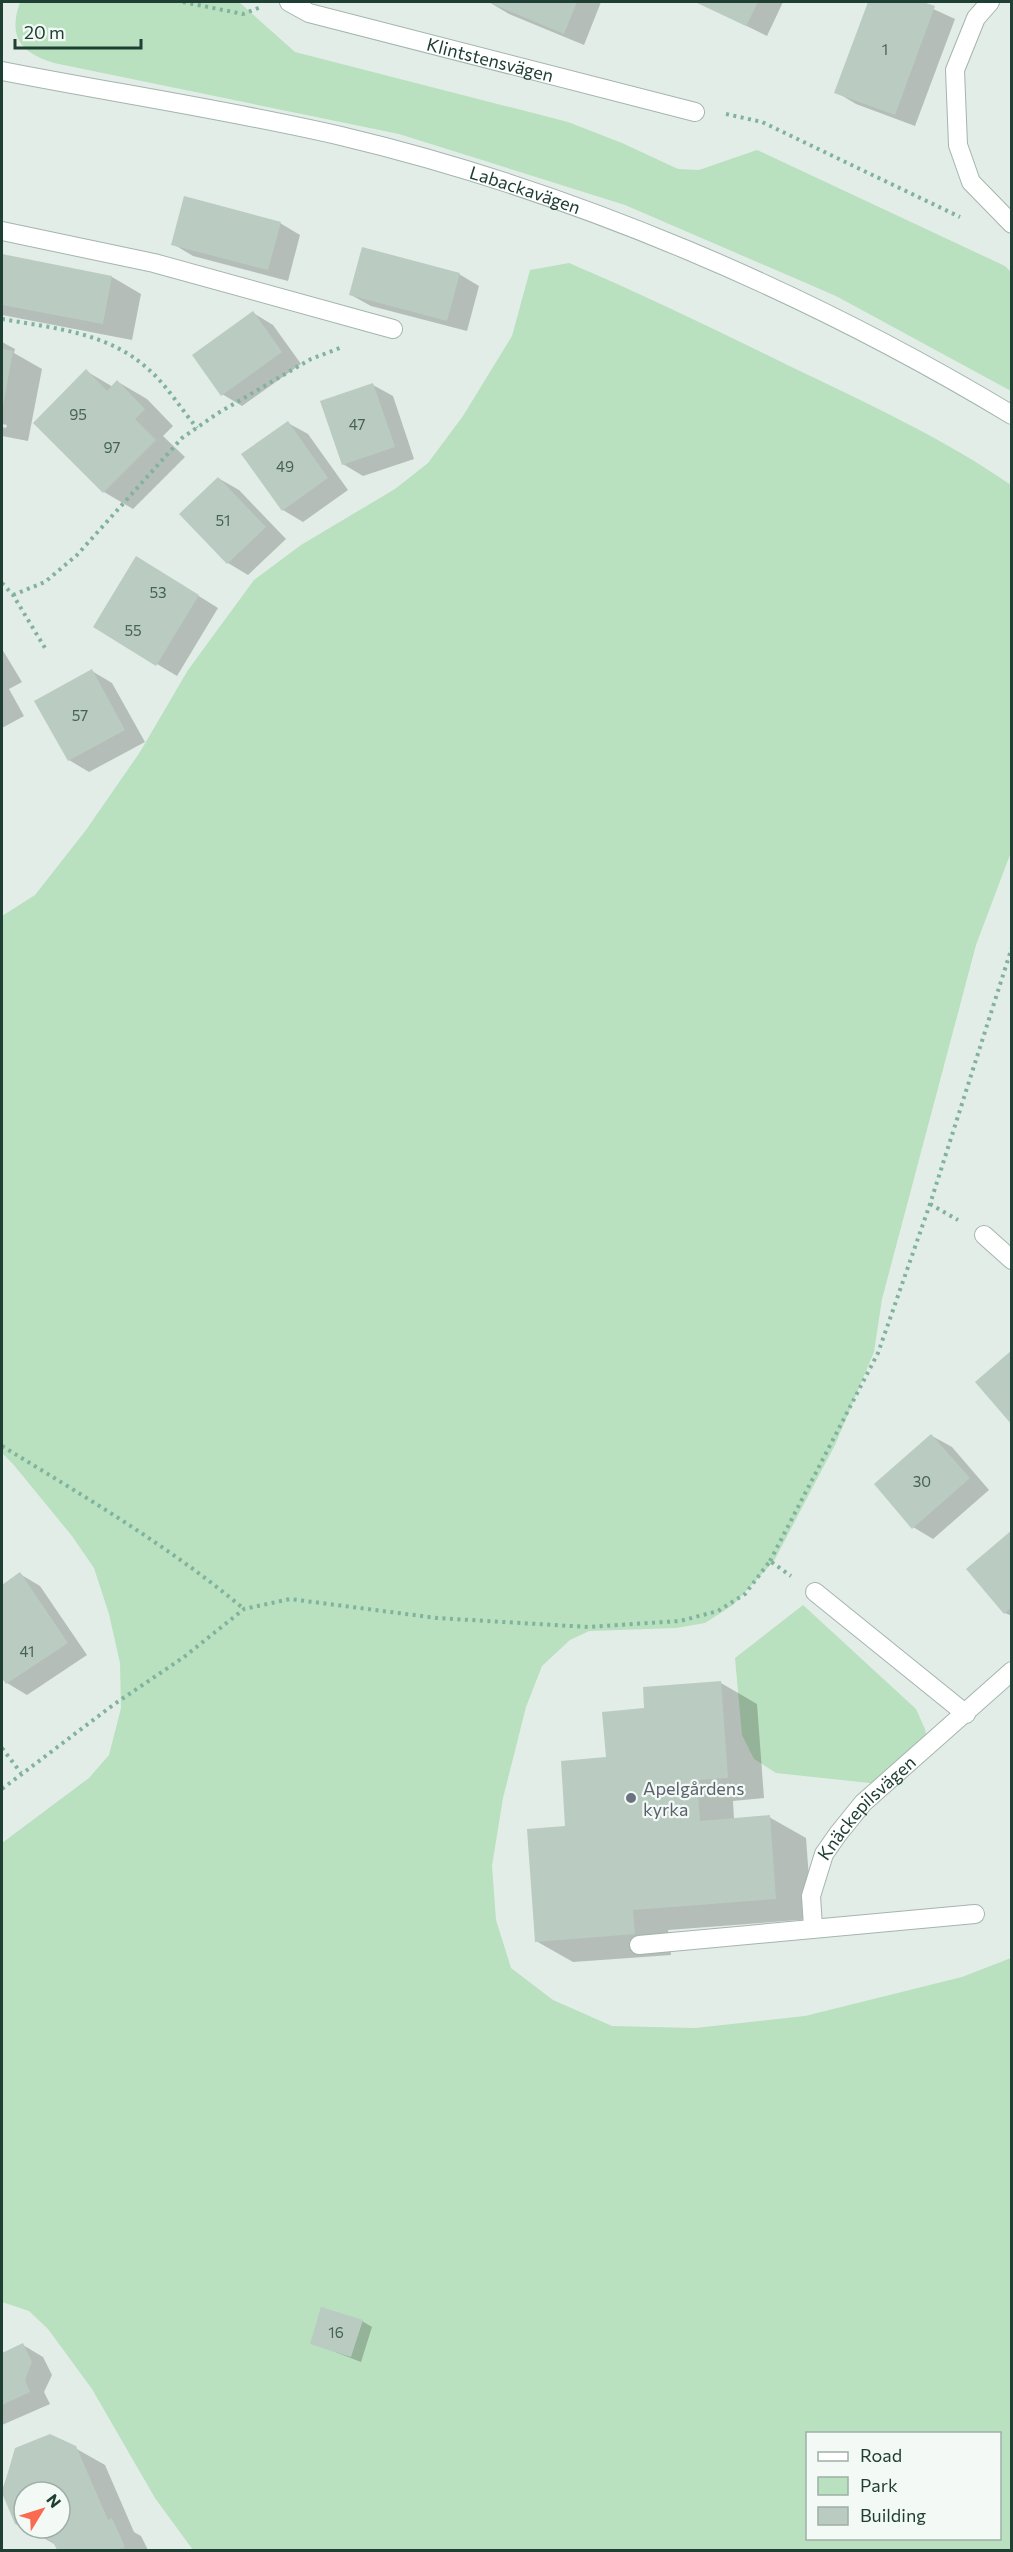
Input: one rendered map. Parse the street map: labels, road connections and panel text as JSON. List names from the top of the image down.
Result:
{
  "streets": {
    "street": ["Klintstensvägen", "Labackavägen", "Knäckepilsvägen"]
  },
  "places": ["Apelgårdens kyrka"],
  "house_numbers": [
    "1",
    "95",
    "47",
    "97",
    "49",
    "51",
    "53",
    "55",
    "57",
    "30",
    "41",
    "16"
  ],
  "legend": ["Road", "Park", "Building"],
  "scale_bar": "20 m",
  "north": "top right"
}
